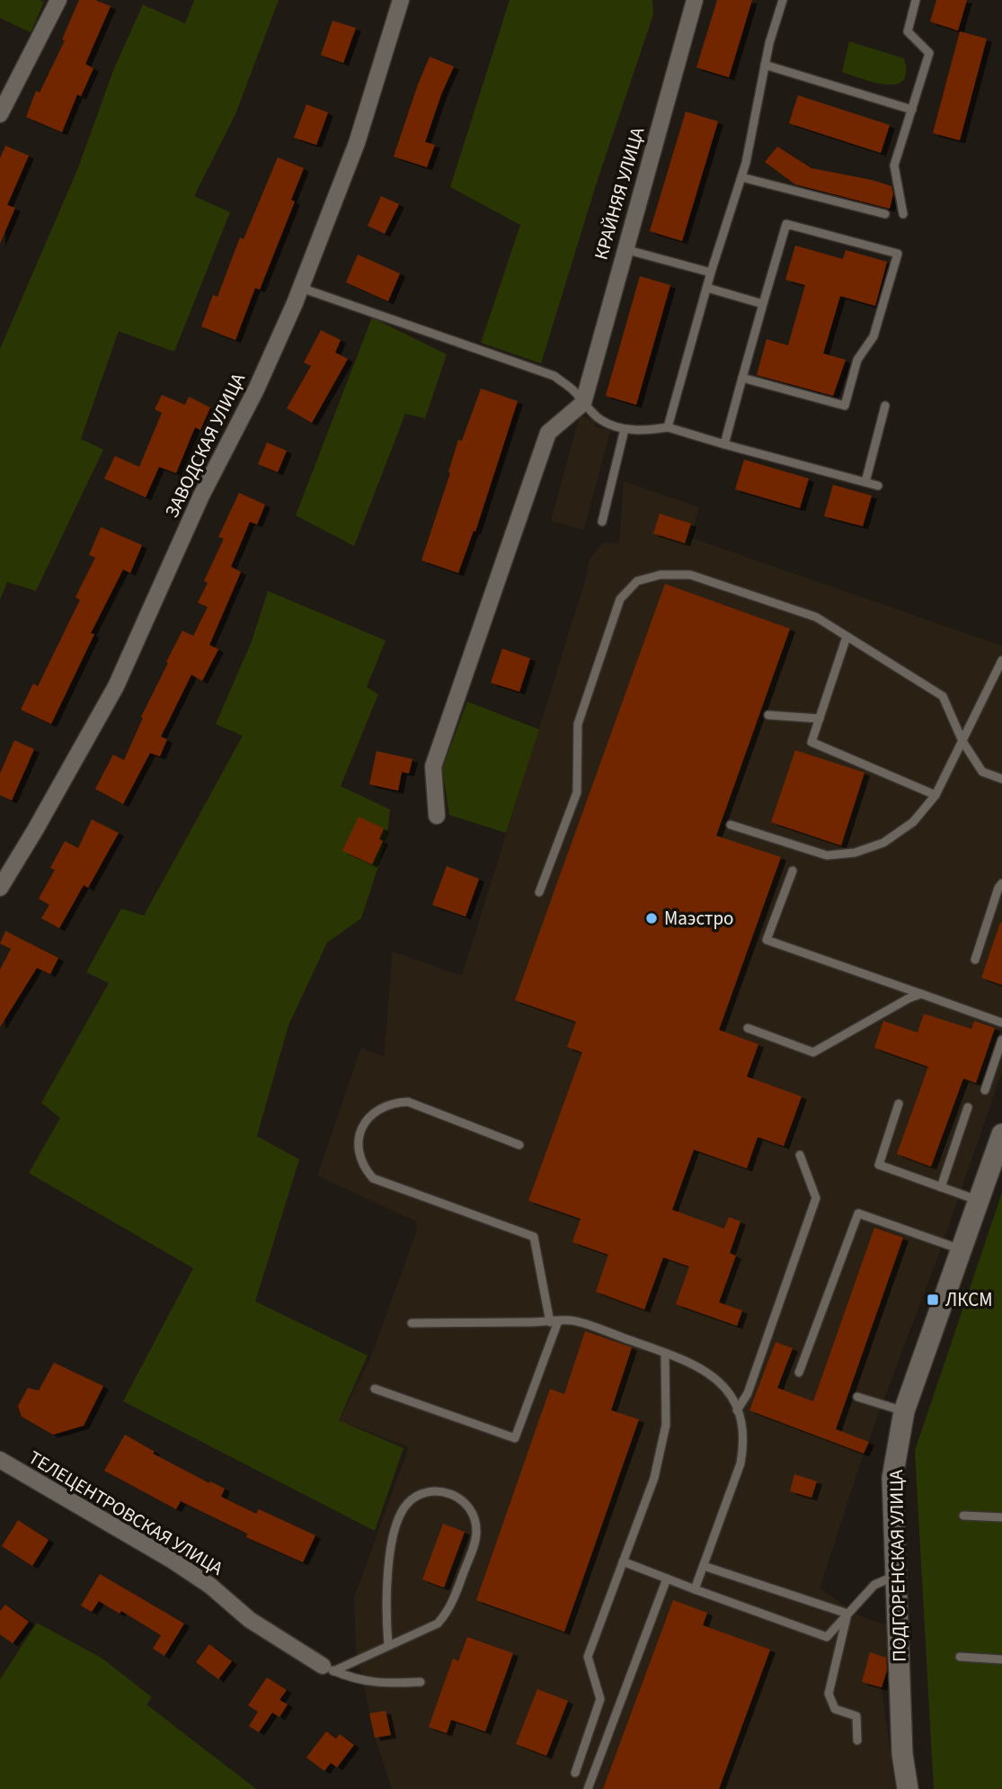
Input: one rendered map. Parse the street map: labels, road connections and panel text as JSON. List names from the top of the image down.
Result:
{
  "streets": {
    "street": [
      "КРАЙНЯЯ УЛИЦА",
      "ЗАВОДСКАЯ УЛИЦА",
      "ТЕЛЕЦЕНТРОВСКАЯ УЛИЦА",
      "ПОДГОРЕНСКАЯ УЛИЦА"
    ]
  },
  "places": {
    "other": ["Маэстро"],
    "transit": ["ЛКСМ"]
  }
}
